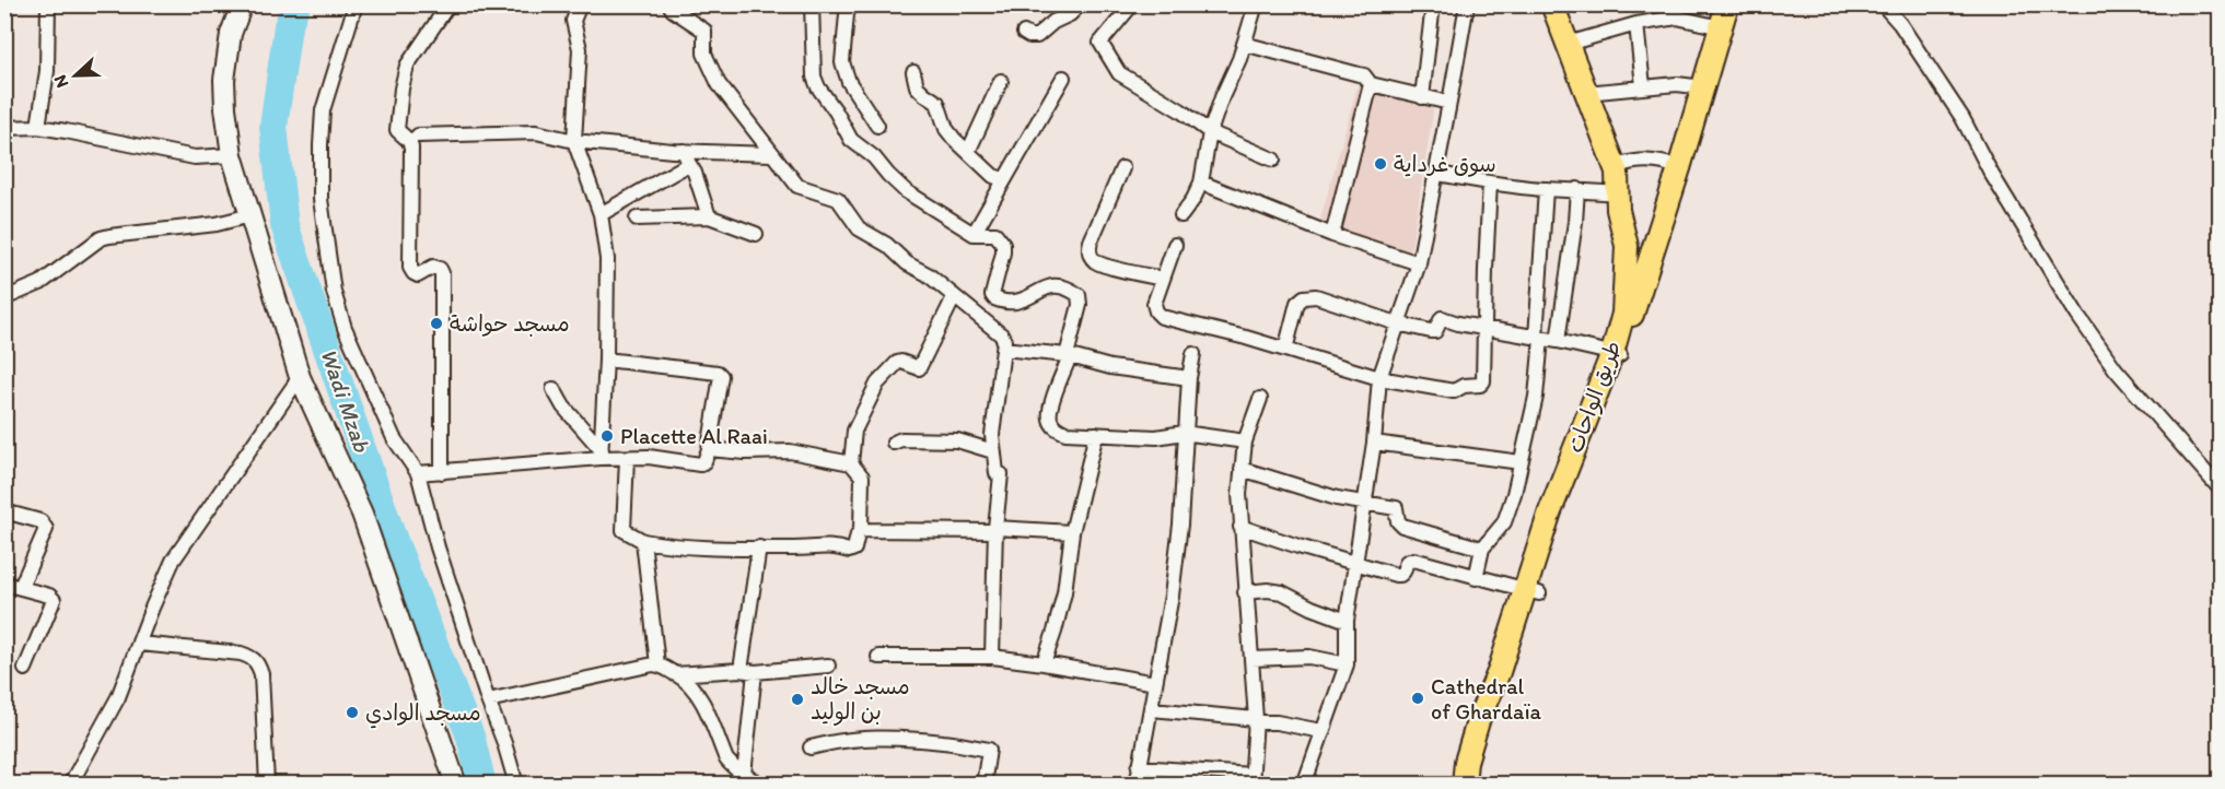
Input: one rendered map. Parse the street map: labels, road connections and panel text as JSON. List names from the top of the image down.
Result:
{
  "streets": {
    "main road": ["طريق الواحات"]
  },
  "water": ["Wadi Mzab"],
  "places": [
    "سوق غرداية",
    "مسجد حواشة",
    "Placette Al Raai",
    "Cathedral of Ghardaïa",
    "مسجد خالد بن الوليد",
    "مسجد الوادي"
  ],
  "north": "left"
}
